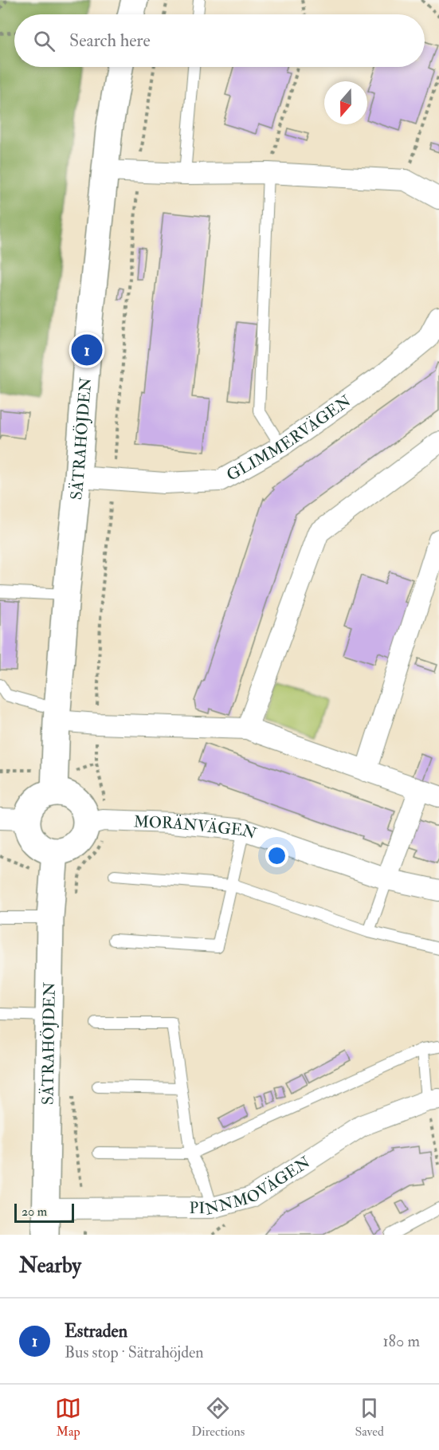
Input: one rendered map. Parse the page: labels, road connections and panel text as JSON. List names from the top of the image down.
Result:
{
  "streets": {
    "street": [
      "GLIMMERVÄGEN",
      "SÄTRAHÖJDEN",
      "MORÄNVÄGEN",
      "PINNMOVÄGEN"
    ]
  },
  "crossings": [
    ["GLIMMERVÄGEN", "SÄTRAHÖJDEN"],
    ["SÄTRAHÖJDEN", "MORÄNVÄGEN"],
    ["SÄTRAHÖJDEN", "PINNMOVÄGEN"]
  ],
  "scale_bar": "20 m",
  "north": "bottom",
  "page": {
    "search": "Search here",
    "pins": "1",
    "scale": "20 m",
    "heading": "Nearby",
    "list": [
      {
        "mark": "1",
        "name": "Estraden",
        "note": "Bus stop · Sätrahöjden",
        "value": "180 m"
      }
    ],
    "nav": ["Map", "Directions", "Saved"]
  }
}
